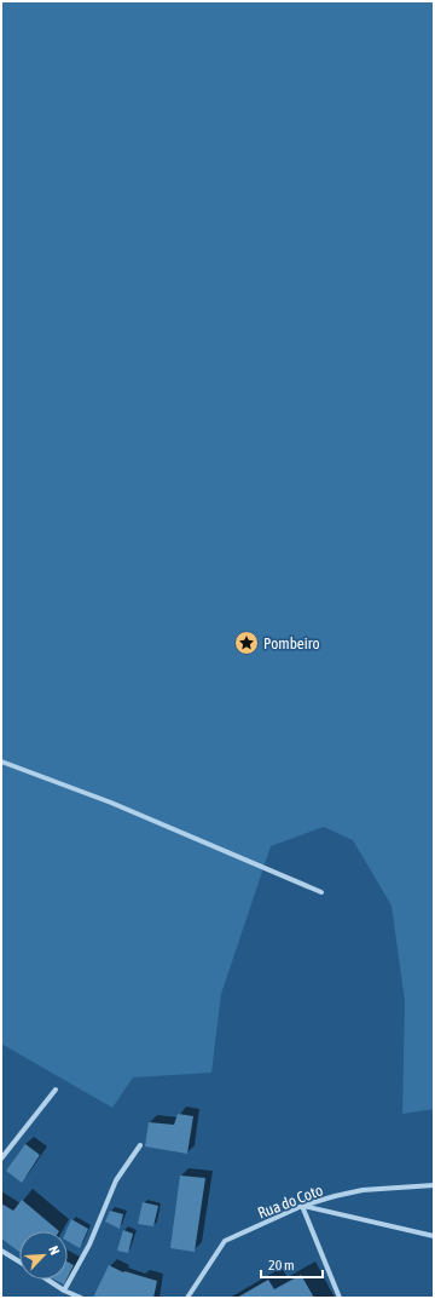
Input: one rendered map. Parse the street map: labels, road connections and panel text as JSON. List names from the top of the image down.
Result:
{
  "streets": {
    "street": ["Rua do Coto"]
  },
  "places": {
    "place": ["Pombeiro"]
  },
  "scale_bar": "20 m",
  "north": "top right"
}
